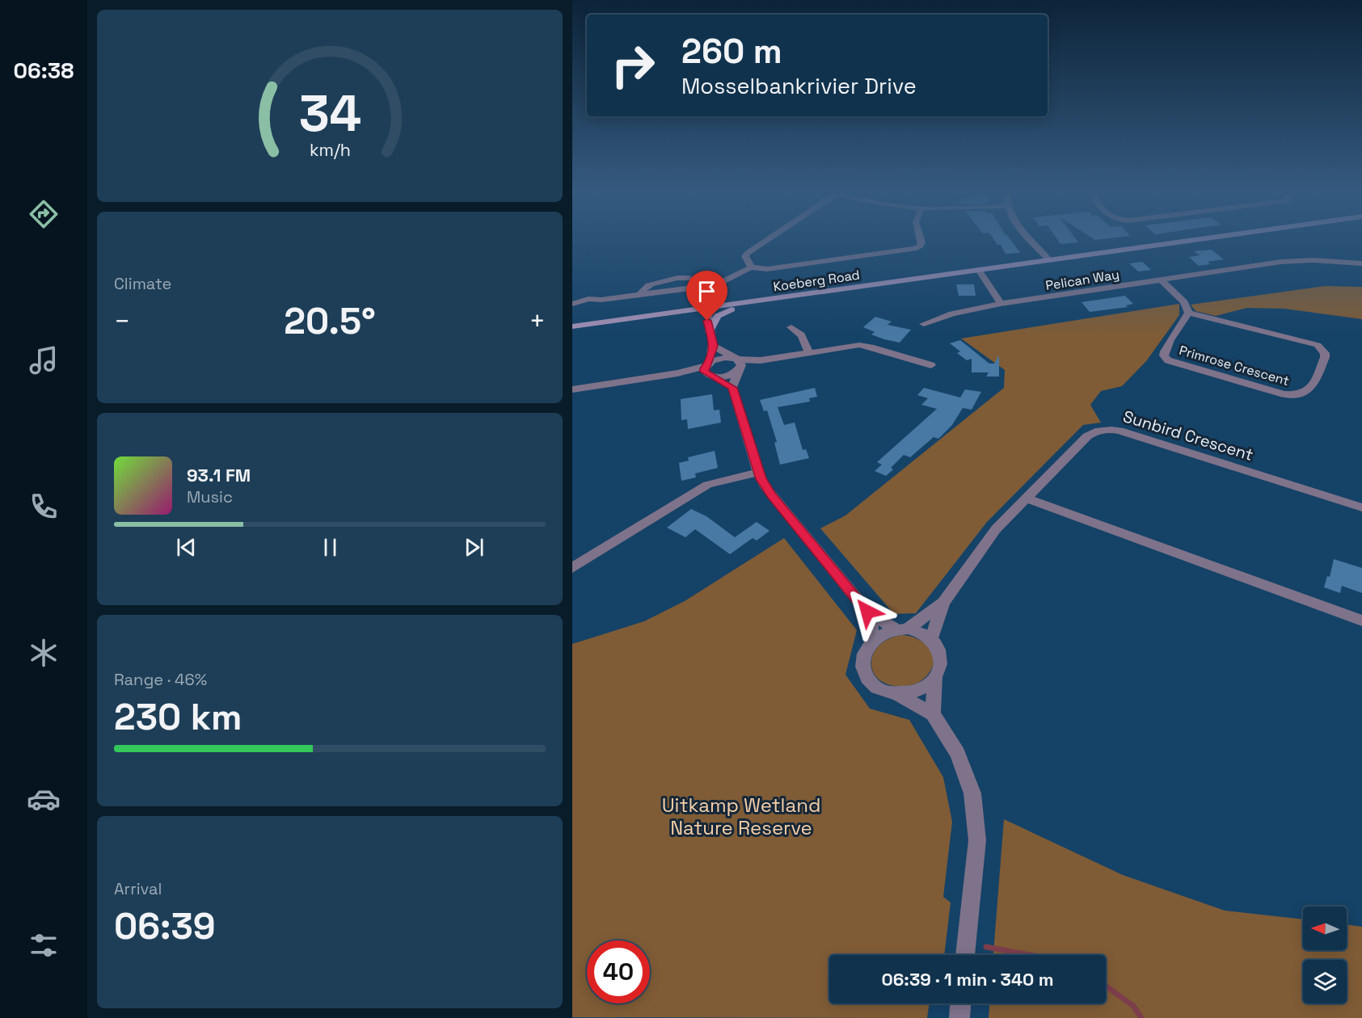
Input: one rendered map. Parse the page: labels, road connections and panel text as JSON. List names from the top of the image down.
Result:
{
  "streets": {
    "main road": ["Koeberg Road"],
    "street": ["Pelican Way", "Primrose Crescent", "Sunbird Crescent"]
  },
  "parks": ["Uitkamp Wetland Nature Reserve"],
  "north": "left",
  "page": {
    "tabs": "06:38",
    "turn": ["260 m", "Mosselbankrivier Drive"],
    "tile": [
      "Climate",
      ["Range · 46%", "230 km"],
      ["Arrival", "06:39"]
    ],
    "heat": ["−", "20.5°", "+"],
    "song": ["93.1 FM", "Music"],
    "limit": "40",
    "trip": "06:39 · 1 min · 340 m",
    "gauge": ["34", "km/h"]
  }
}
